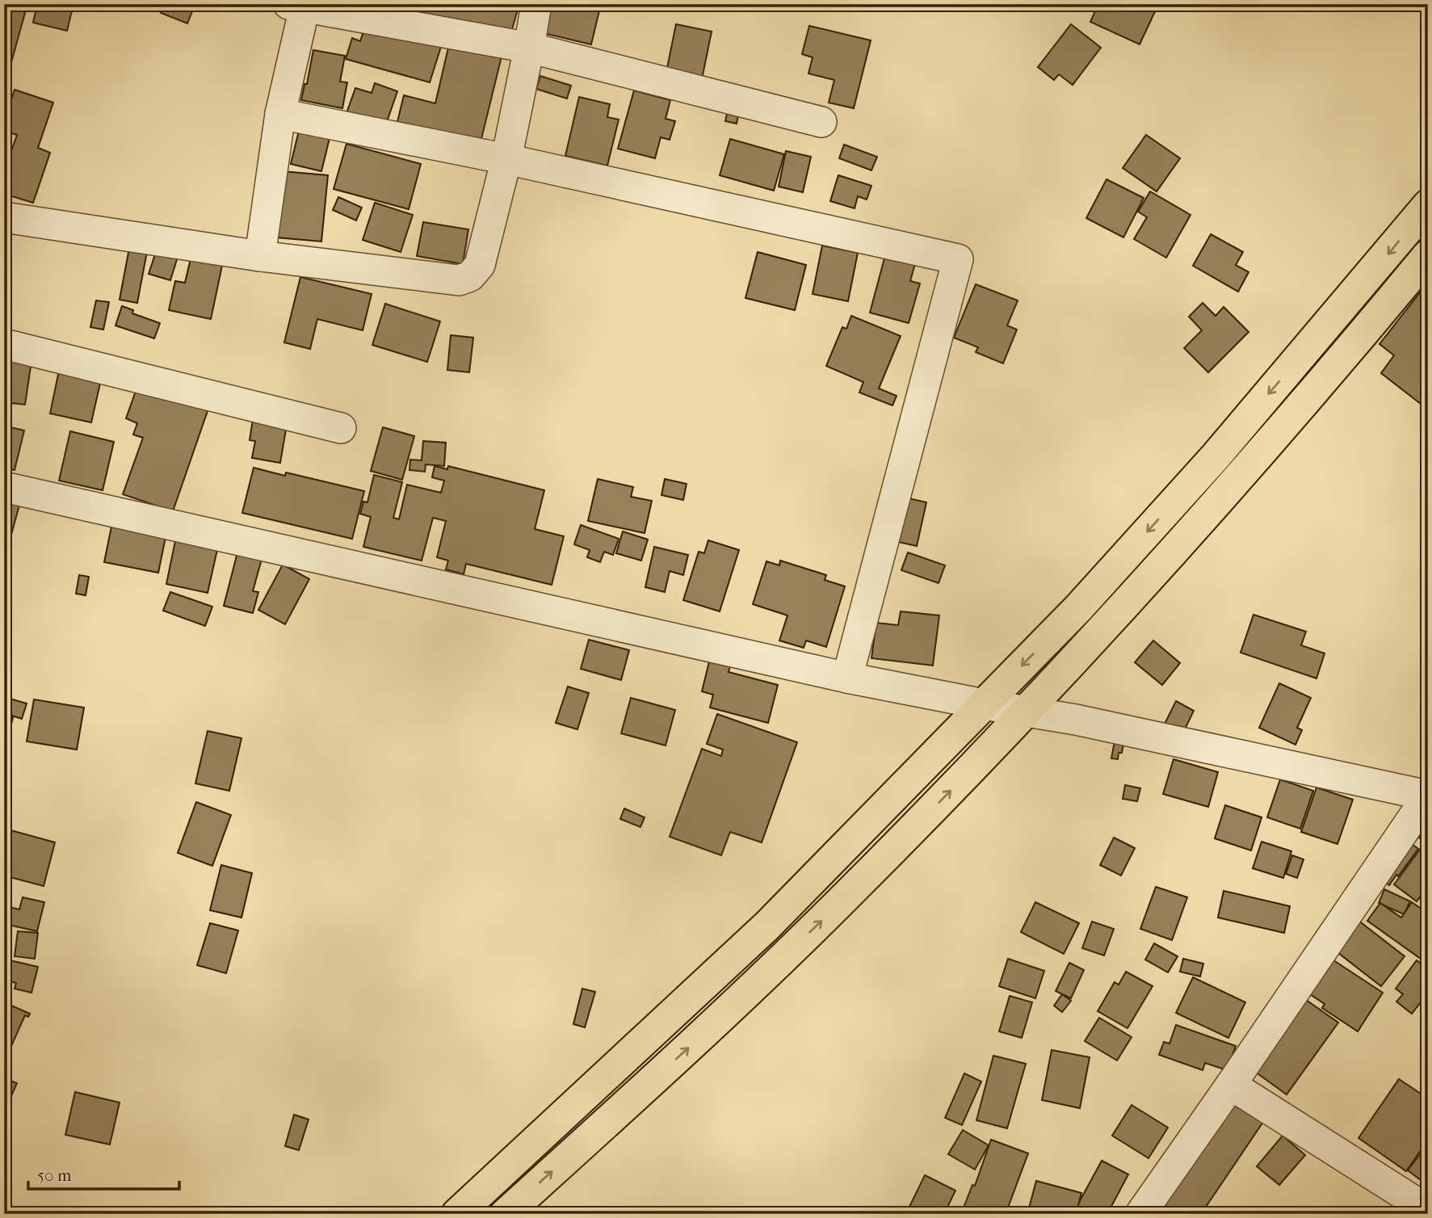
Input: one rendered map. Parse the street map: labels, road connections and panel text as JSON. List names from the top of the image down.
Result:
{
  "scale_bar": "50 m"
}
